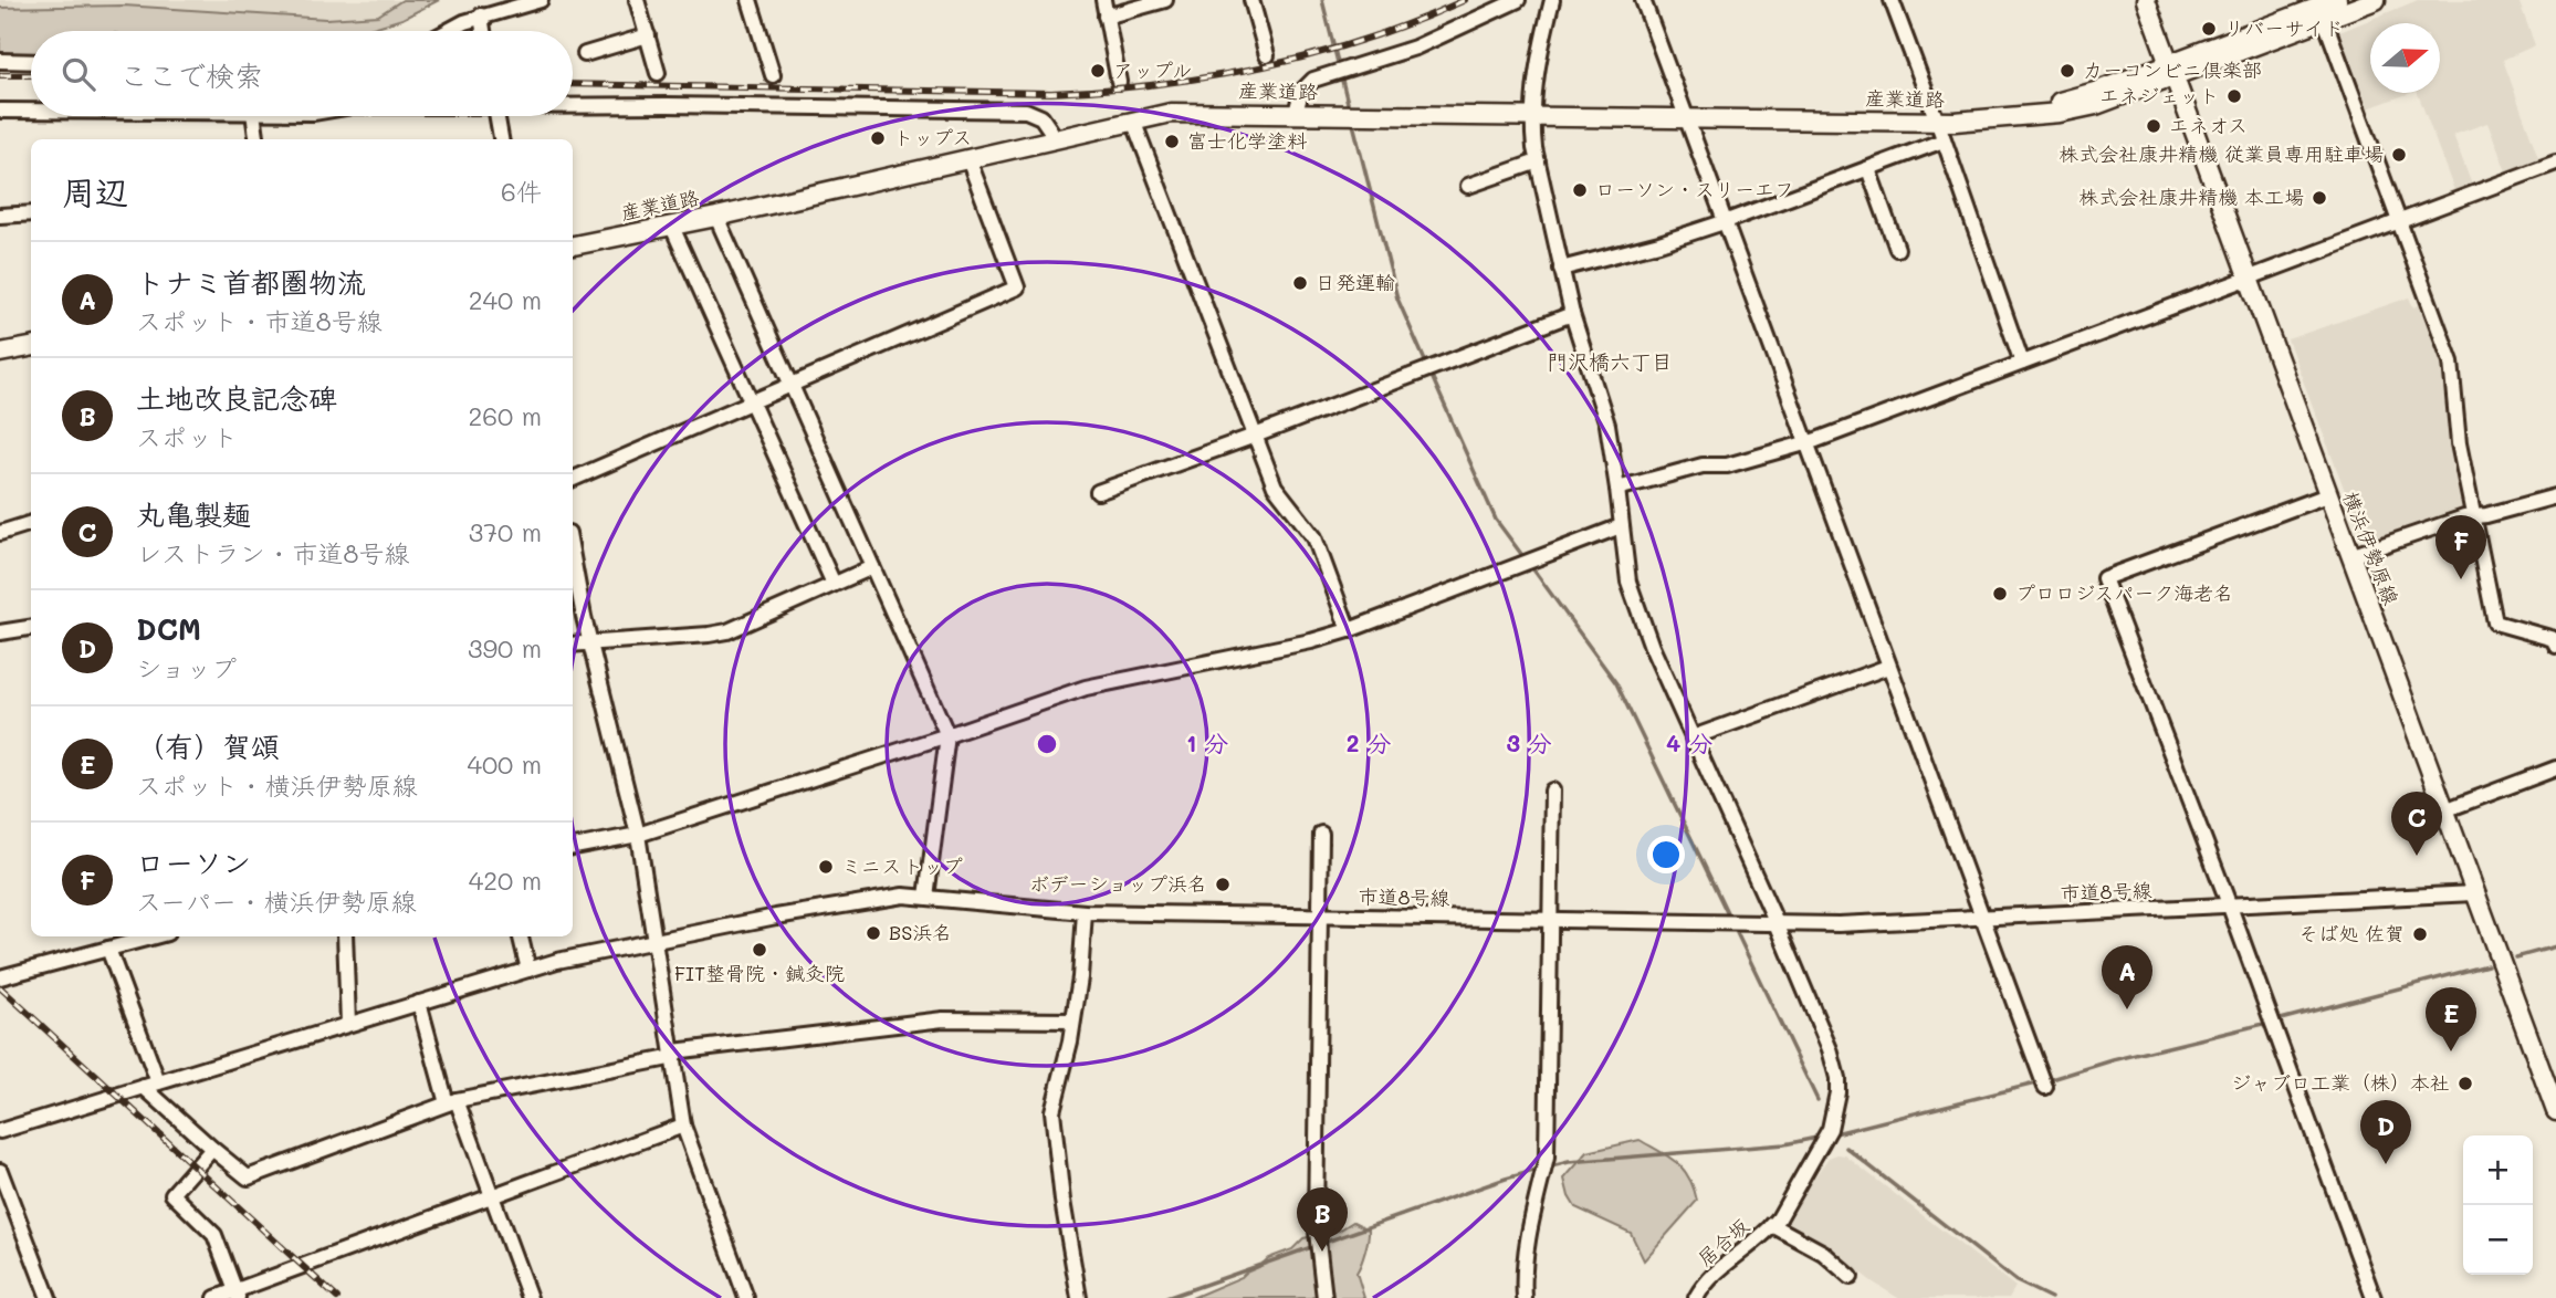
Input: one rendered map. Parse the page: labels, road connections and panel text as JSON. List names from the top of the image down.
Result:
{
  "streets": {
    "main road": ["産業道路", "横浜伊勢原線"],
    "street": ["市道8号線", "居合坂"]
  },
  "crossings": [
    ["産業道路", "横浜伊勢原線"],
    ["産業道路", "居合坂"],
    ["横浜伊勢原線", "市道8号線"],
    ["市道8号線", "居合坂"]
  ],
  "districts": ["門沢橋六丁目"],
  "places": [
    "リバーサイド",
    "アップル",
    "カーコンビニ倶楽部",
    "エネジェット",
    "エネオス",
    "トップス",
    "富士化学塗料",
    "株式会社康井精機 従業員専用駐車場",
    "ローソン・スリーエフ",
    "株式会社康井精機 本工場",
    "日発運輸",
    "プロロジスパーク海老名",
    "ミニストップ",
    "ボデーショップ浜名",
    "BS浜名",
    "そば処 佐賀",
    "FIT整骨院・鍼灸院",
    "ジャブロ工業（株）本社"
  ],
  "north": "right",
  "page": {
    "search": "ここで検索",
    "heading": ["周辺", "6件"],
    "list": [
      {
        "mark": "A",
        "name": "トナミ首都圏物流",
        "note": "スポット · 市道8号線",
        "value": "240 m"
      },
      {
        "mark": "B",
        "name": "土地改良記念碑",
        "note": "スポット",
        "value": "260 m"
      },
      {
        "mark": "C",
        "name": "丸亀製麺",
        "note": "レストラン · 市道8号線",
        "value": "370 m"
      },
      {
        "mark": "D",
        "name": "DCM",
        "note": "ショップ",
        "value": "390 m"
      },
      {
        "mark": "E",
        "name": "（有）賀頌",
        "note": "スポット · 横浜伊勢原線",
        "value": "400 m"
      },
      {
        "mark": "F",
        "name": "ローソン",
        "note": "スーパー · 横浜伊勢原線",
        "value": "420 m"
      }
    ],
    "pins": [
      "F",
      "C",
      "A",
      "E",
      "D",
      "B"
    ],
    "map_buttons": ["+", "−"]
  },
  "rings": [
    "1 分",
    "2 分",
    "3 分",
    "4 分"
  ]
}
